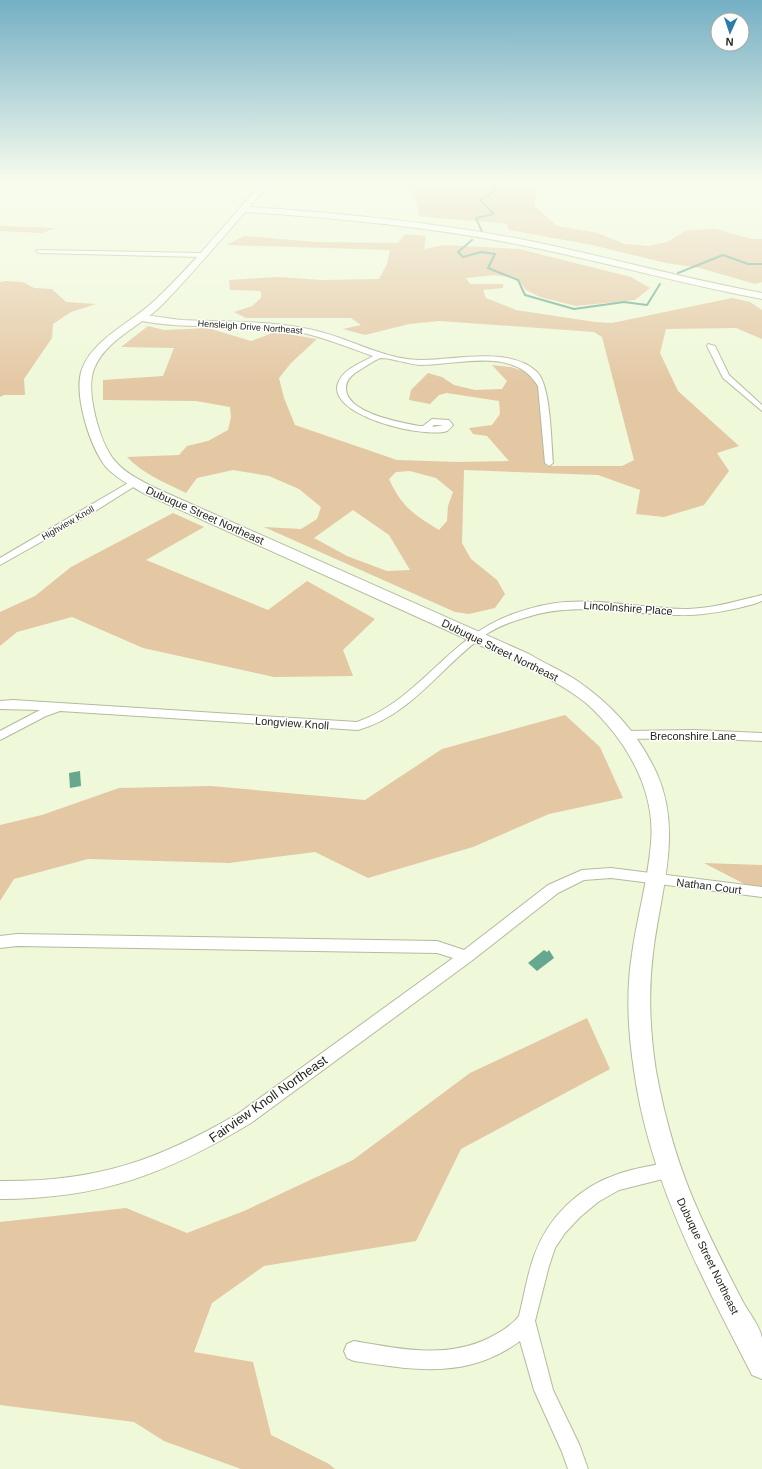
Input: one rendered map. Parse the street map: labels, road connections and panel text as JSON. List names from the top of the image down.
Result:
{
  "streets": {
    "main road": ["Dubuque Street Northeast"],
    "street": [
      "Hensleigh Drive Northeast",
      "Highview Knoll",
      "Lincolnshire Place",
      "Longview Knoll",
      "Breconshire Lane",
      "Nathan Court",
      "Fairview Knoll Northeast"
    ]
  },
  "crossings": [
    ["Hensleigh Drive Northeast", "Dubuque Street Northeast"],
    ["Dubuque Street Northeast", "Highview Knoll"],
    ["Dubuque Street Northeast", "Lincolnshire Place"],
    ["Dubuque Street Northeast", "Longview Knoll"],
    ["Dubuque Street Northeast", "Breconshire Lane"],
    ["Dubuque Street Northeast", "Nathan Court"],
    ["Dubuque Street Northeast", "Fairview Knoll Northeast"],
    ["Lincolnshire Place", "Longview Knoll"],
    ["Nathan Court", "Fairview Knoll Northeast"]
  ],
  "north": "bottom"
}
